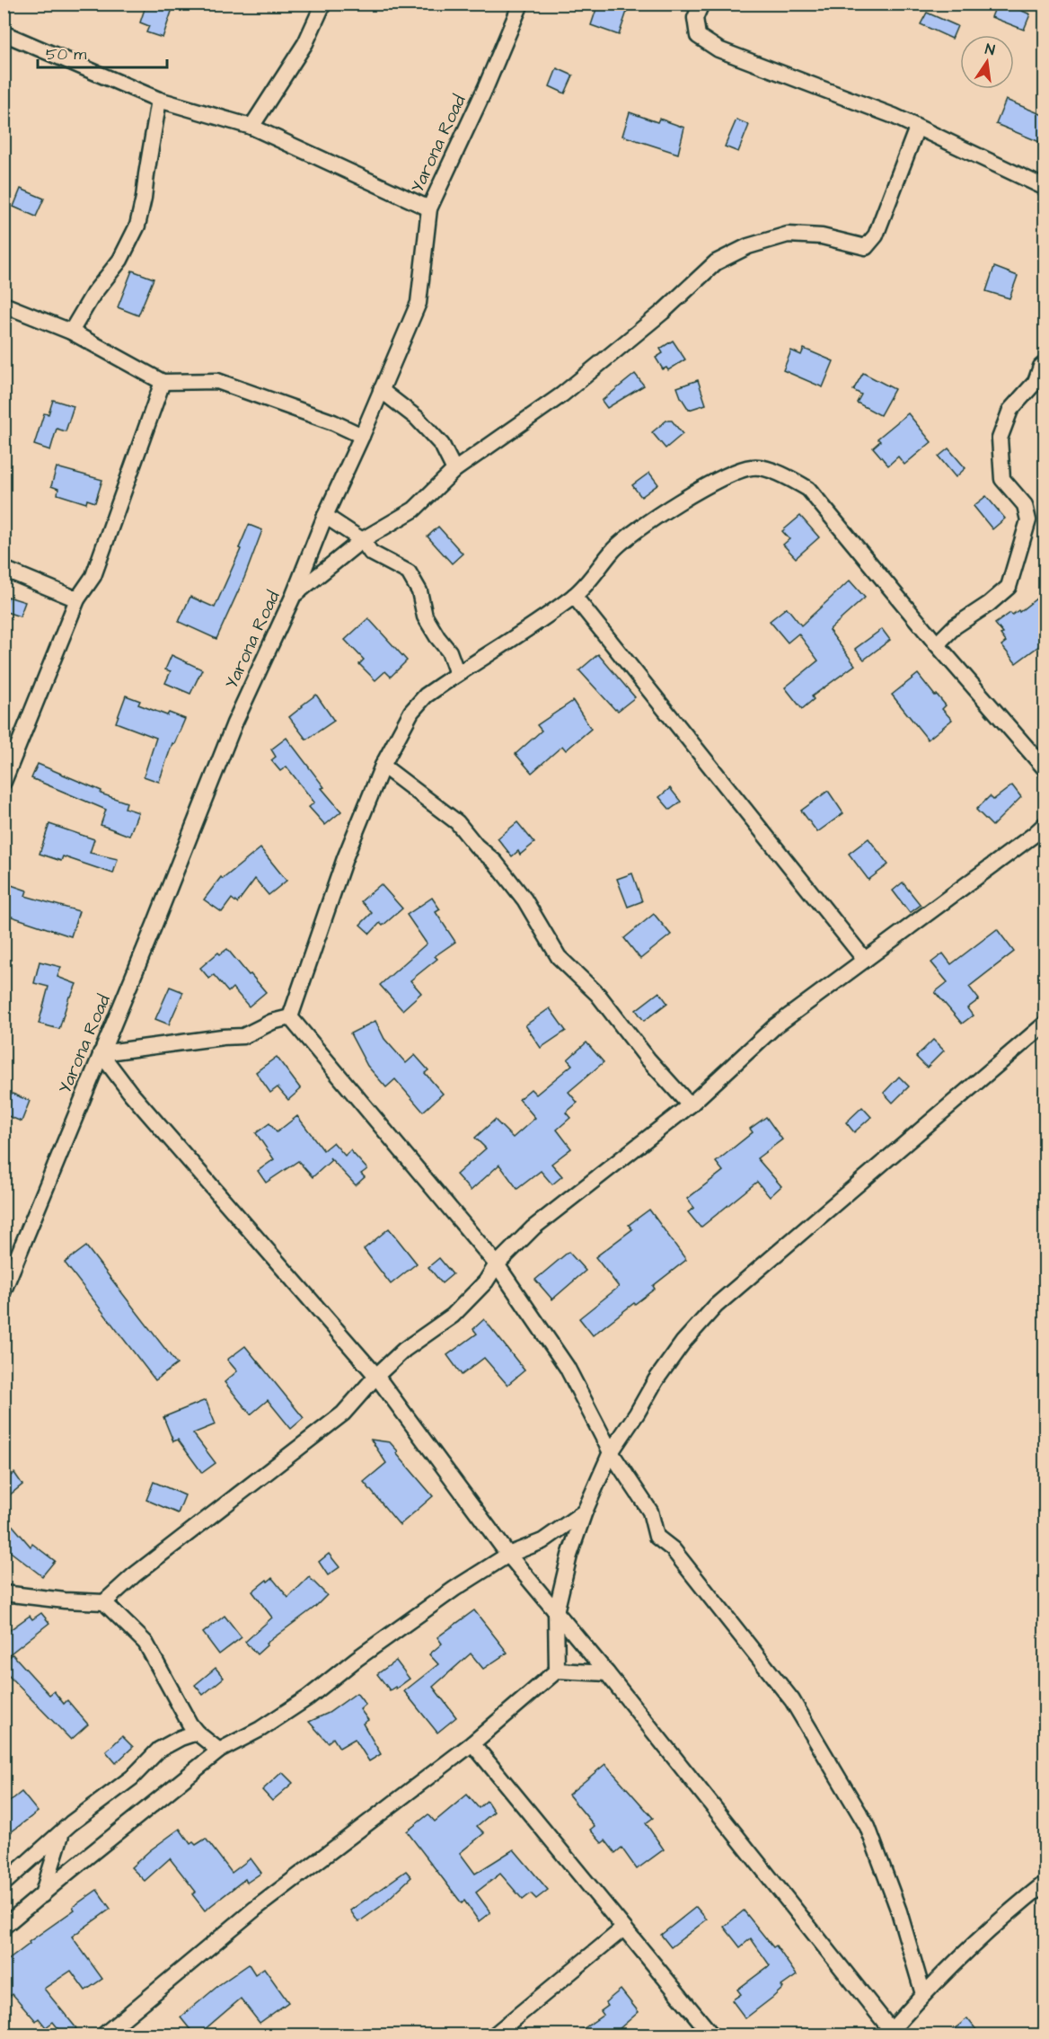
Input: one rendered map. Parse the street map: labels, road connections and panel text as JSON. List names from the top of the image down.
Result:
{
  "streets": {
    "street": ["Yarona Road"]
  },
  "scale_bar": "50 m",
  "north": "top"
}
